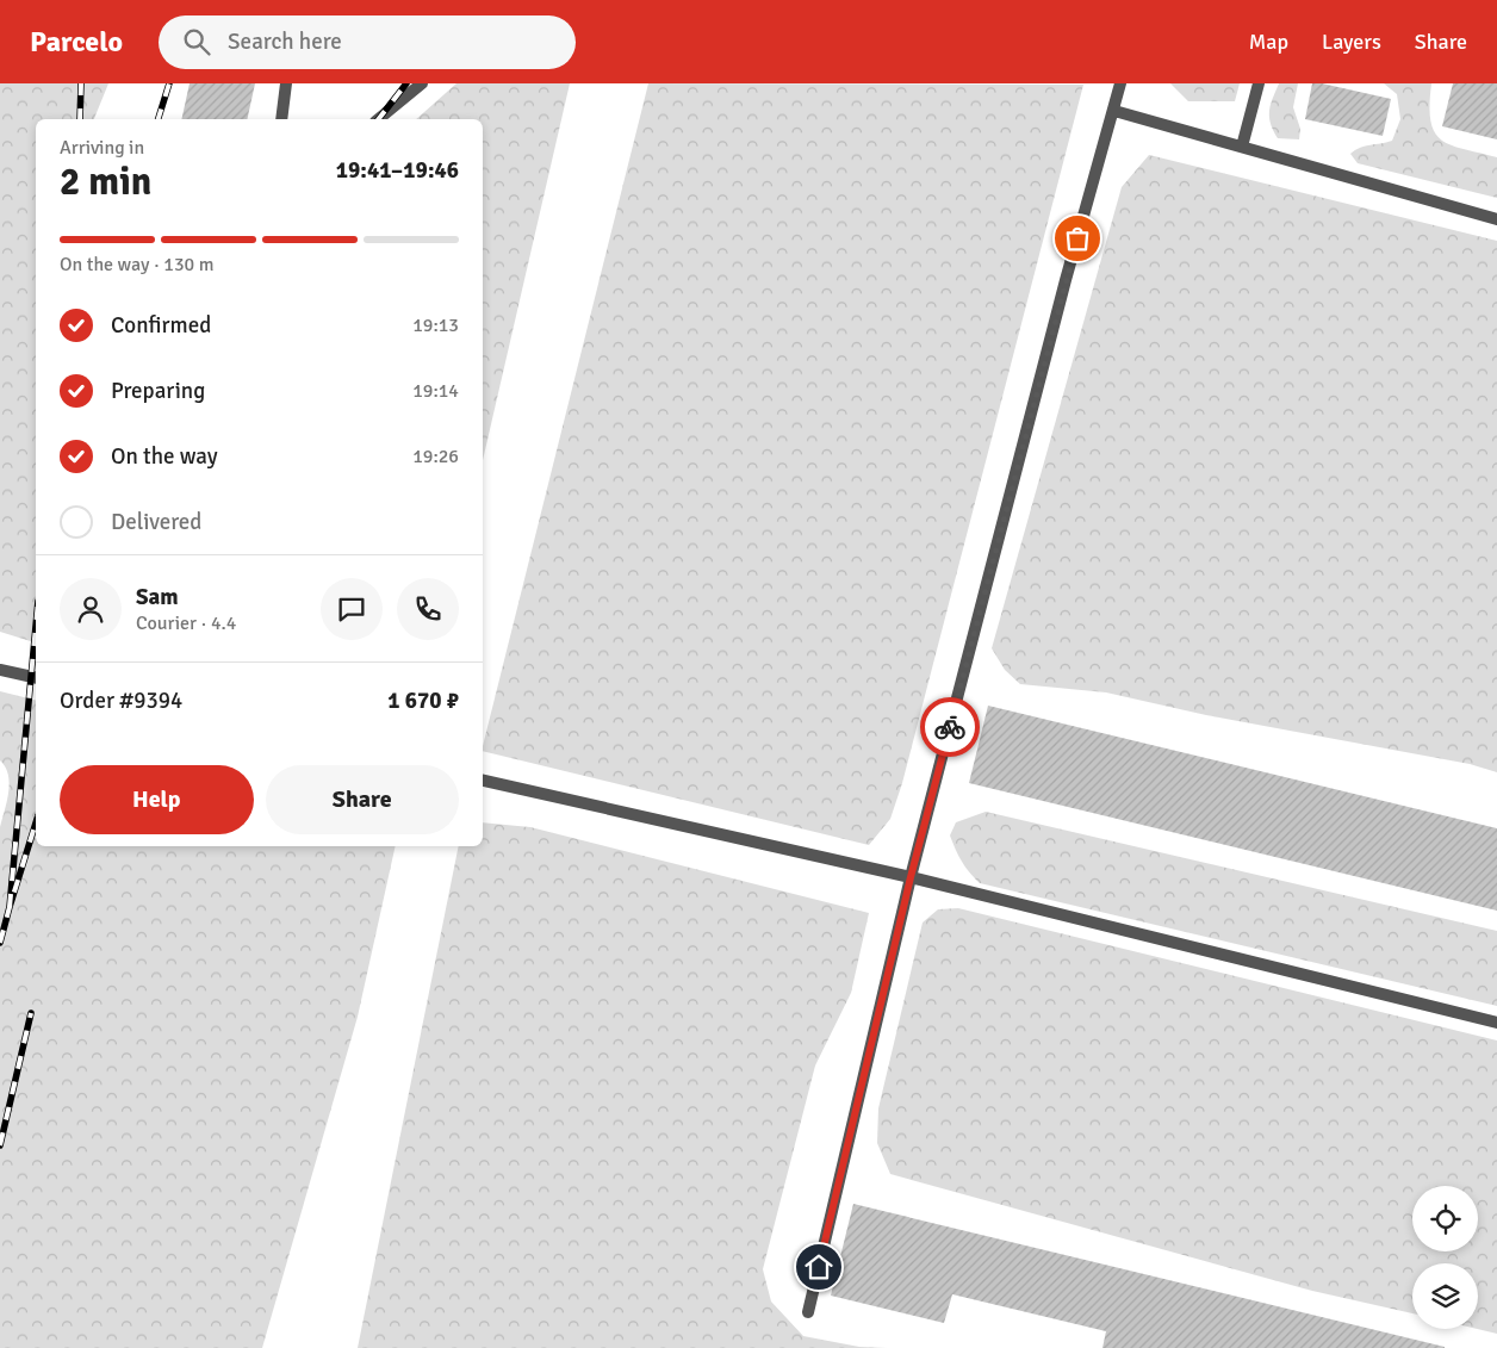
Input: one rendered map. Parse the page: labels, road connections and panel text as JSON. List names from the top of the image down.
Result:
{
  "page": {
    "header": "Parcelo",
    "search": "Search here",
    "nav": ["Map", "Layers", "Share"],
    "heading": ["2 min", "Arriving in", "19:41–19:46"],
    "panel": [
      "Sam",
      "Courier · 4.4",
      "Order #9394",
      "1 670 ₽"
    ],
    "bar": "On the way · 130 m",
    "list": [
      ["Confirmed", "19:13"],
      ["Preparing", "19:14"],
      ["On the way", "19:26"],
      "Delivered"
    ],
    "buttons": ["Help", "Share"]
  }
}
